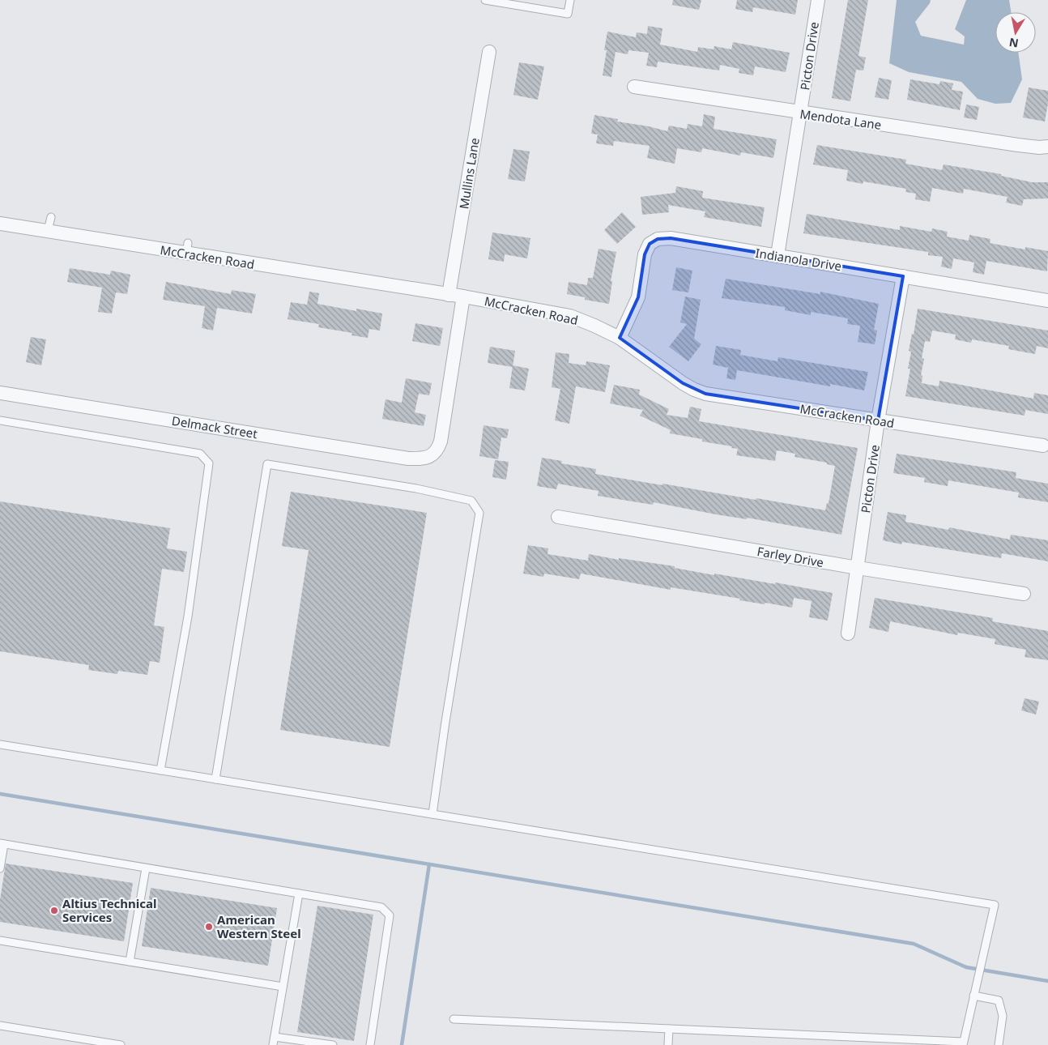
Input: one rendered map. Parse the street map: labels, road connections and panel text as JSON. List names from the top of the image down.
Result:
{
  "streets": {
    "street": [
      "Picton Drive",
      "Mendota Lane",
      "Mullins Lane",
      "McCracken Road",
      "Indianola Drive",
      "Delmack Street",
      "Farley Drive"
    ]
  },
  "crossings": [
    ["Picton Drive", "Mendota Lane"],
    ["Picton Drive", "McCracken Road"],
    ["Picton Drive", "Indianola Drive"],
    ["Picton Drive", "Farley Drive"],
    ["Mullins Lane", "McCracken Road"],
    ["McCracken Road", "Indianola Drive"],
    ["McCracken Road", "Delmack Street"]
  ],
  "places": ["Altius Technical Services", "American Western Steel"],
  "north": "bottom"
}
